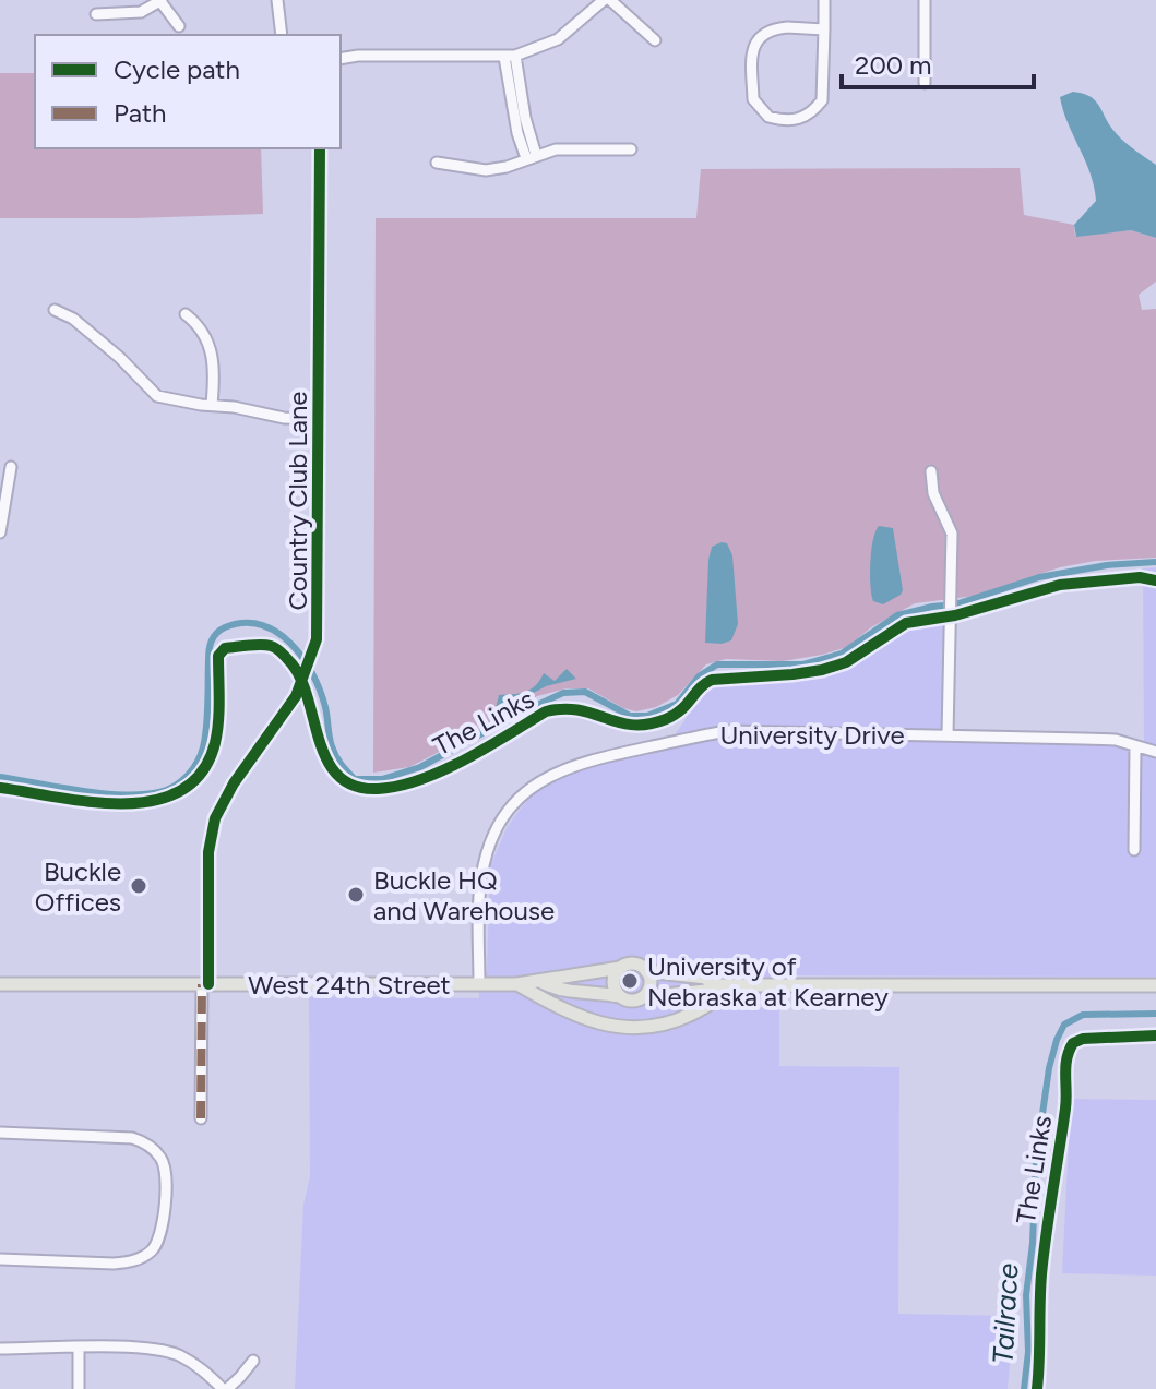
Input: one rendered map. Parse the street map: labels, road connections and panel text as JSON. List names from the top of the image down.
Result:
{
  "streets": {
    "main road": ["West 24th Street"],
    "street": ["Country Club Lane", "University Drive"],
    "cycle path": ["The Links"]
  },
  "crossings": [
    ["Country Club Lane", "West 24th Street"],
    ["University Drive", "West 24th Street"]
  ],
  "water": ["Tailrace"],
  "places": ["Buckle Offices", "Buckle HQ and Warehouse", "University of Nebraska at Kearney"],
  "legend": ["Cycle path", "Path"],
  "scale_bar": "200 m"
}
